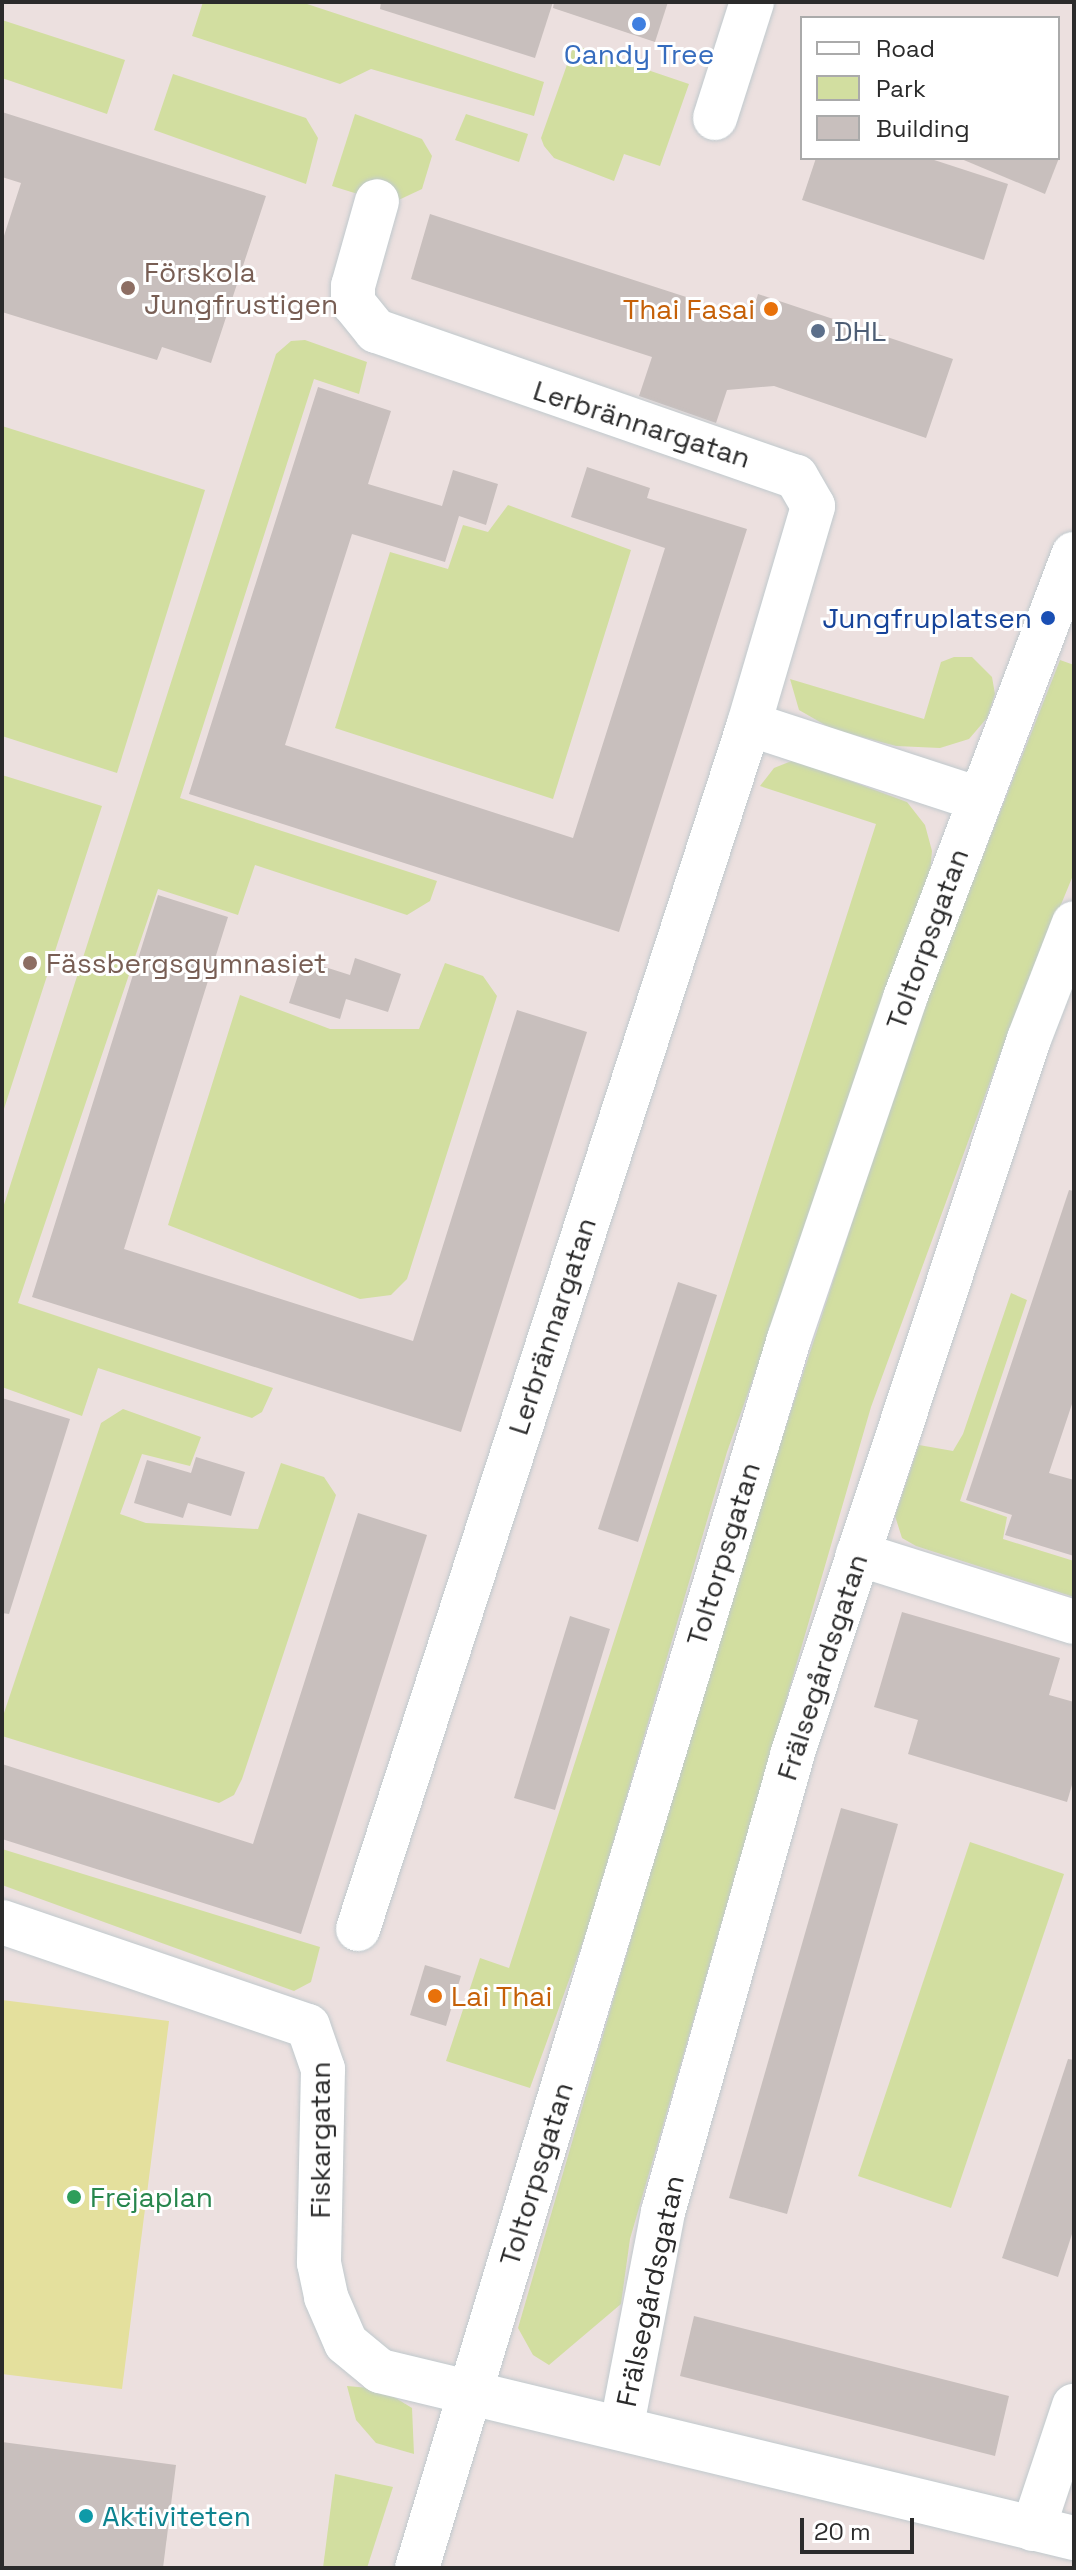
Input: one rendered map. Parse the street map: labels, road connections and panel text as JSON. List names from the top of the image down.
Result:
{
  "streets": {
    "street": [
      "Lerbrännargatan",
      "Toltorpsgatan",
      "Frälsegårdsgatan",
      "Fiskargatan"
    ]
  },
  "crossings": [
    ["Toltorpsgatan", "Fiskargatan"]
  ],
  "places": [
    "Candy Tree",
    "Förskola Jungfrustigen",
    "Thai Fasai",
    "DHL",
    "Jungfruplatsen",
    "Fässbergsgymnasiet",
    "Lai Thai",
    "Frejaplan",
    "Aktiviteten"
  ],
  "legend": ["Road", "Park", "Building"],
  "scale_bar": "20 m"
}
